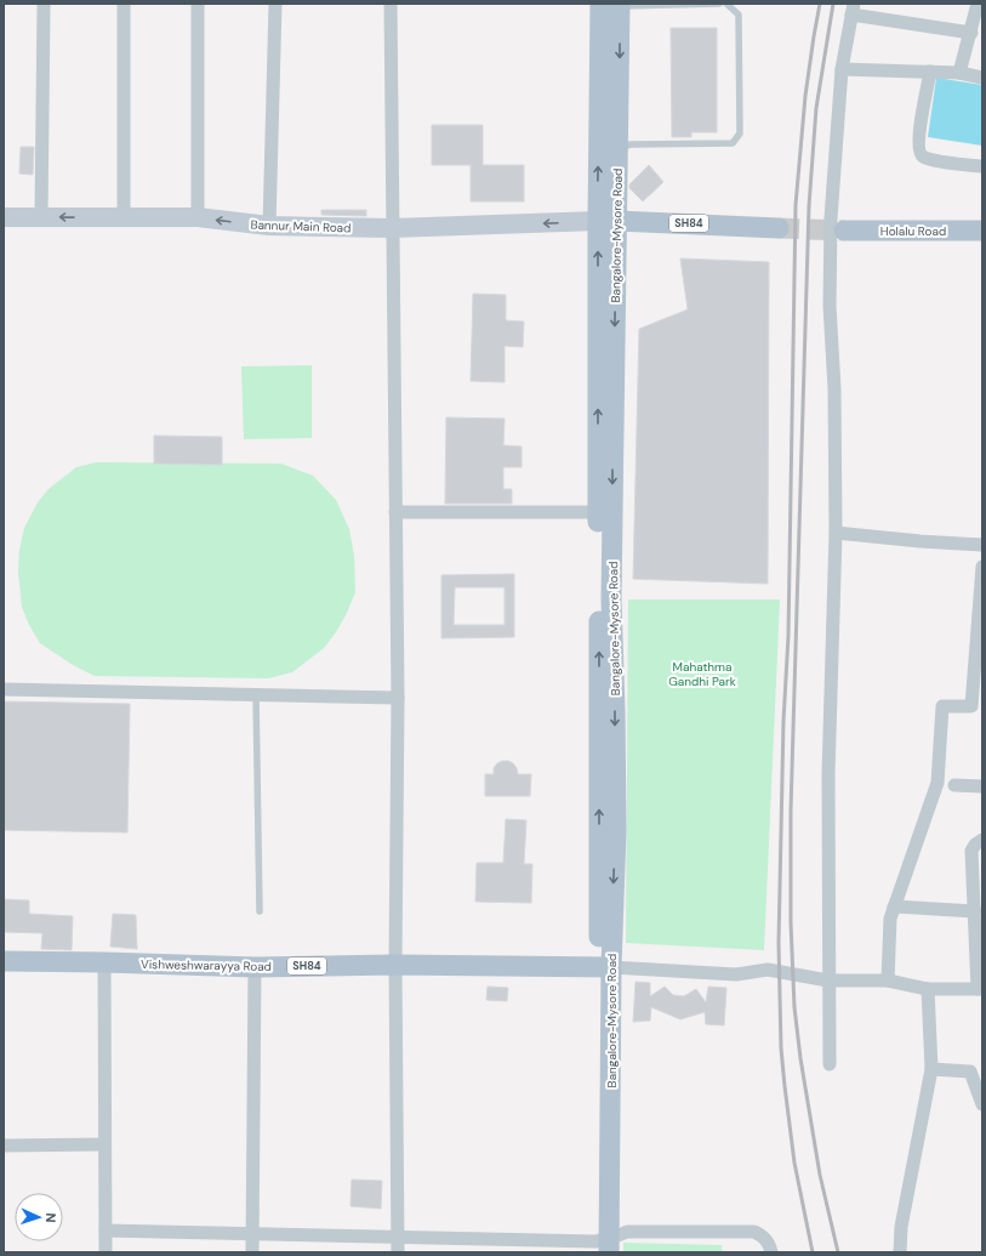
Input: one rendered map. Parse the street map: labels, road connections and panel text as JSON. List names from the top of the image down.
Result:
{
  "streets": {
    "main road": [
      "SH84",
      "Bannur Main Road",
      "Holalu Road",
      "Bangalore-Mysore Road",
      "Vishweshwarayya Road"
    ]
  },
  "crossings": [
    ["SH84", "Bannur Main Road"],
    ["SH84", "Bangalore-Mysore Road"],
    ["Bannur Main Road", "Bangalore-Mysore Road"],
    ["Bangalore-Mysore Road", "Vishweshwarayya Road"]
  ],
  "one_way": ["Bannur Main Road"],
  "parks": ["Mahathma Gandhi Park"],
  "north": "right"
}
